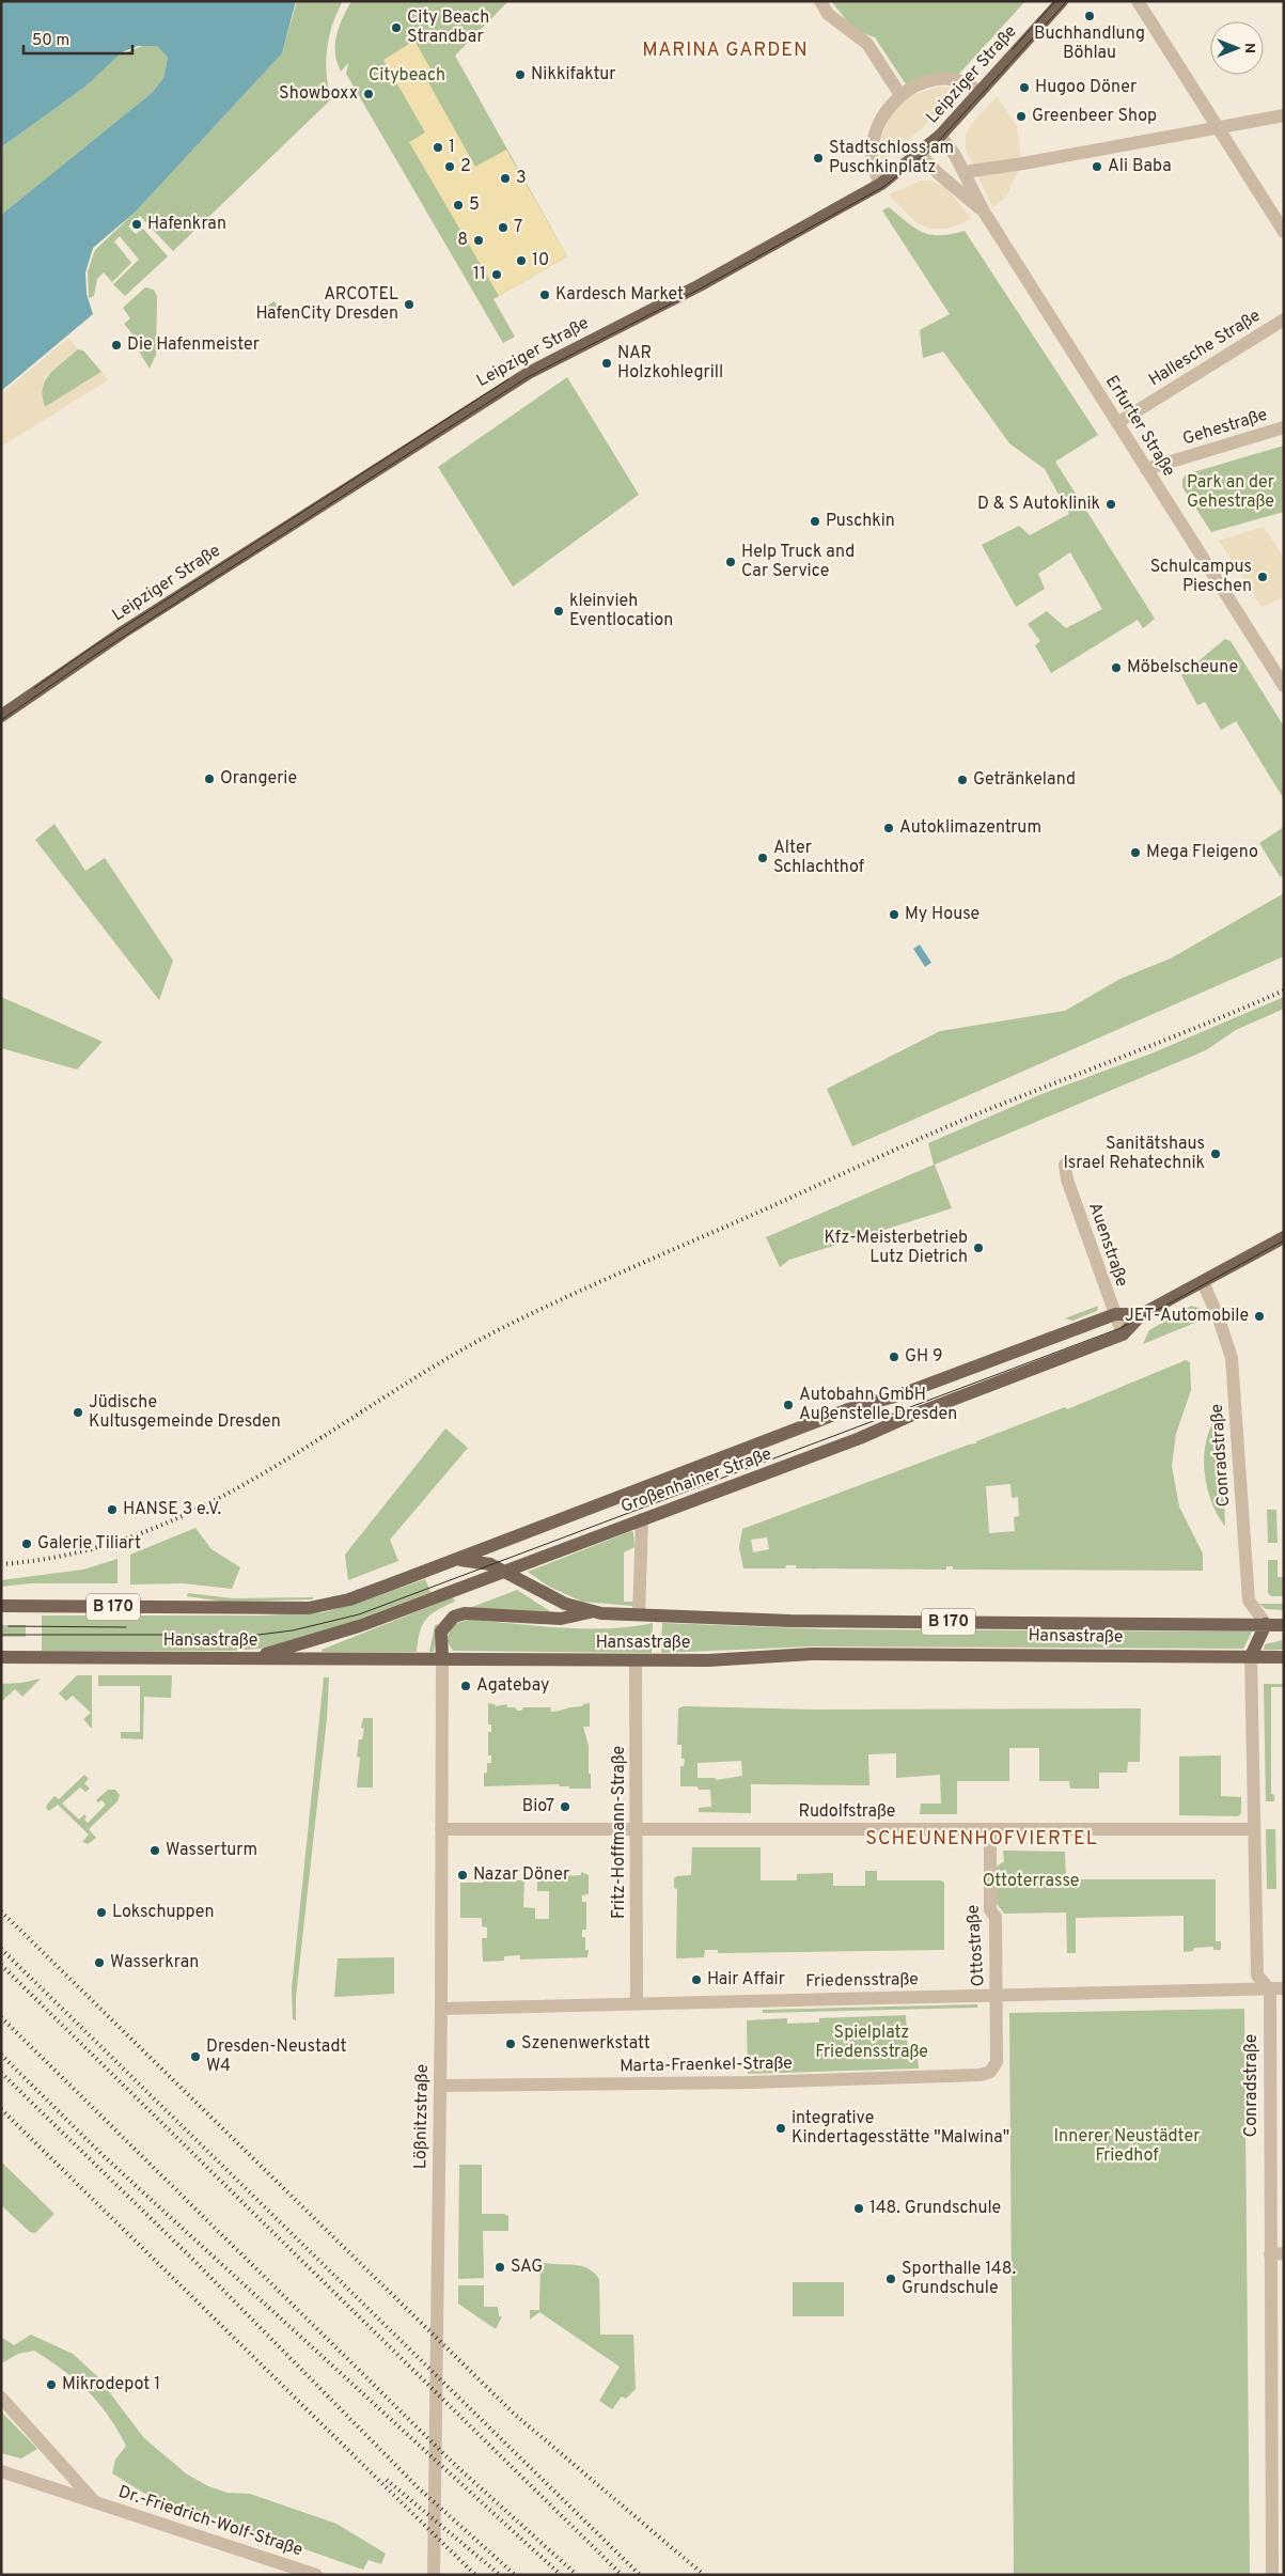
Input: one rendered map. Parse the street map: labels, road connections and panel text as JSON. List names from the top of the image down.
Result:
{
  "streets": {
    "main road": [
      "Leipziger Straße",
      "Großenhainer Straße",
      "B 170",
      "Hansastraße"
    ],
    "street": [
      "Hallesche Straße",
      "Erfurter Straße",
      "Gehestraße",
      "Auenstraße",
      "Conradstraße",
      "Rudolfstraße",
      "Fritz-Hoffmann-Straße",
      "Ottostraße",
      "Friedensstraße",
      "Marta-Fraenkel-Straße",
      "Lößnitzstraße",
      "Dr.-Friedrich-Wolf-Straße"
    ]
  },
  "crossings": [
    ["Leipziger Straße", "Erfurter Straße"],
    ["Hallesche Straße", "Erfurter Straße"],
    ["Erfurter Straße", "Gehestraße"],
    ["Auenstraße", "Großenhainer Straße"],
    ["Conradstraße", "Großenhainer Straße"],
    ["Conradstraße", "Hansastraße"],
    ["Conradstraße", "Friedensstraße"],
    ["Großenhainer Straße", "Hansastraße"],
    ["Hansastraße", "Fritz-Hoffmann-Straße"],
    ["Hansastraße", "Lößnitzstraße"],
    ["Rudolfstraße", "Fritz-Hoffmann-Straße"],
    ["Rudolfstraße", "Ottostraße"],
    ["Rudolfstraße", "Lößnitzstraße"],
    ["Fritz-Hoffmann-Straße", "Friedensstraße"],
    ["Ottostraße", "Friedensstraße"],
    ["Ottostraße", "Marta-Fraenkel-Straße"],
    ["Friedensstraße", "Marta-Fraenkel-Straße"],
    ["Friedensstraße", "Lößnitzstraße"],
    ["Marta-Fraenkel-Straße", "Lößnitzstraße"]
  ],
  "districts": ["MARINA GARDEN", "SCHEUNENHOFVIERTEL"],
  "parks": [
    "Citybeach",
    "Park an der Gehestraße",
    "Ottoterrasse",
    "Spielplatz Friedensstraße",
    "Innerer Neustädter Friedhof"
  ],
  "places": [
    "Buchhandlung Böhlau",
    "City Beach Strandbar",
    "Nikkifaktur",
    "Hugoo Döner",
    "Showboxx",
    "Greenbeer Shop",
    "1",
    "Stadtschloss am Puschkinplatz",
    "2",
    "Ali Baba",
    "3",
    "5",
    "Hafenkran",
    "7",
    "8",
    "10",
    "11",
    "Kardesch Market",
    "ARCOTEL HafenCity Dresden",
    "Die Hafenmeister",
    "NAR Holzkohlegrill",
    "D & S Autoklinik",
    "Puschkin",
    "Help Truck and Car Service",
    "Schulcampus Pieschen",
    "kleinvieh Eventlocation",
    "Möbelscheune",
    "Orangerie",
    "Getränkeland",
    "Autoklimazentrum",
    "Mega Fleigeno",
    "Alter Schlachthof",
    "My House",
    "Sanitätshaus Israel Rehatechnik",
    "Kfz-Meisterbetrieb Lutz Dietrich",
    "JET-Automobile",
    "GH 9",
    "Autobahn GmbH Außenstelle Dresden",
    "Jüdische Kultusgemeinde Dresden",
    "HANSE 3 e.V.",
    "Galerie Tiliart",
    "Agatebay",
    "Bio7",
    "Wasserturm",
    "Nazar Döner",
    "Lokschuppen",
    "Wasserkran",
    "Hair Affair",
    "Szenenwerkstatt",
    "Dresden-Neustadt W4",
    "integrative Kindertagesstätte \"Malwina\"",
    "148. Grundschule",
    "SAG",
    "Sporthalle 148. Grundschule",
    "Mikrodepot 1"
  ],
  "scale_bar": "50 m",
  "north": "right"
}
